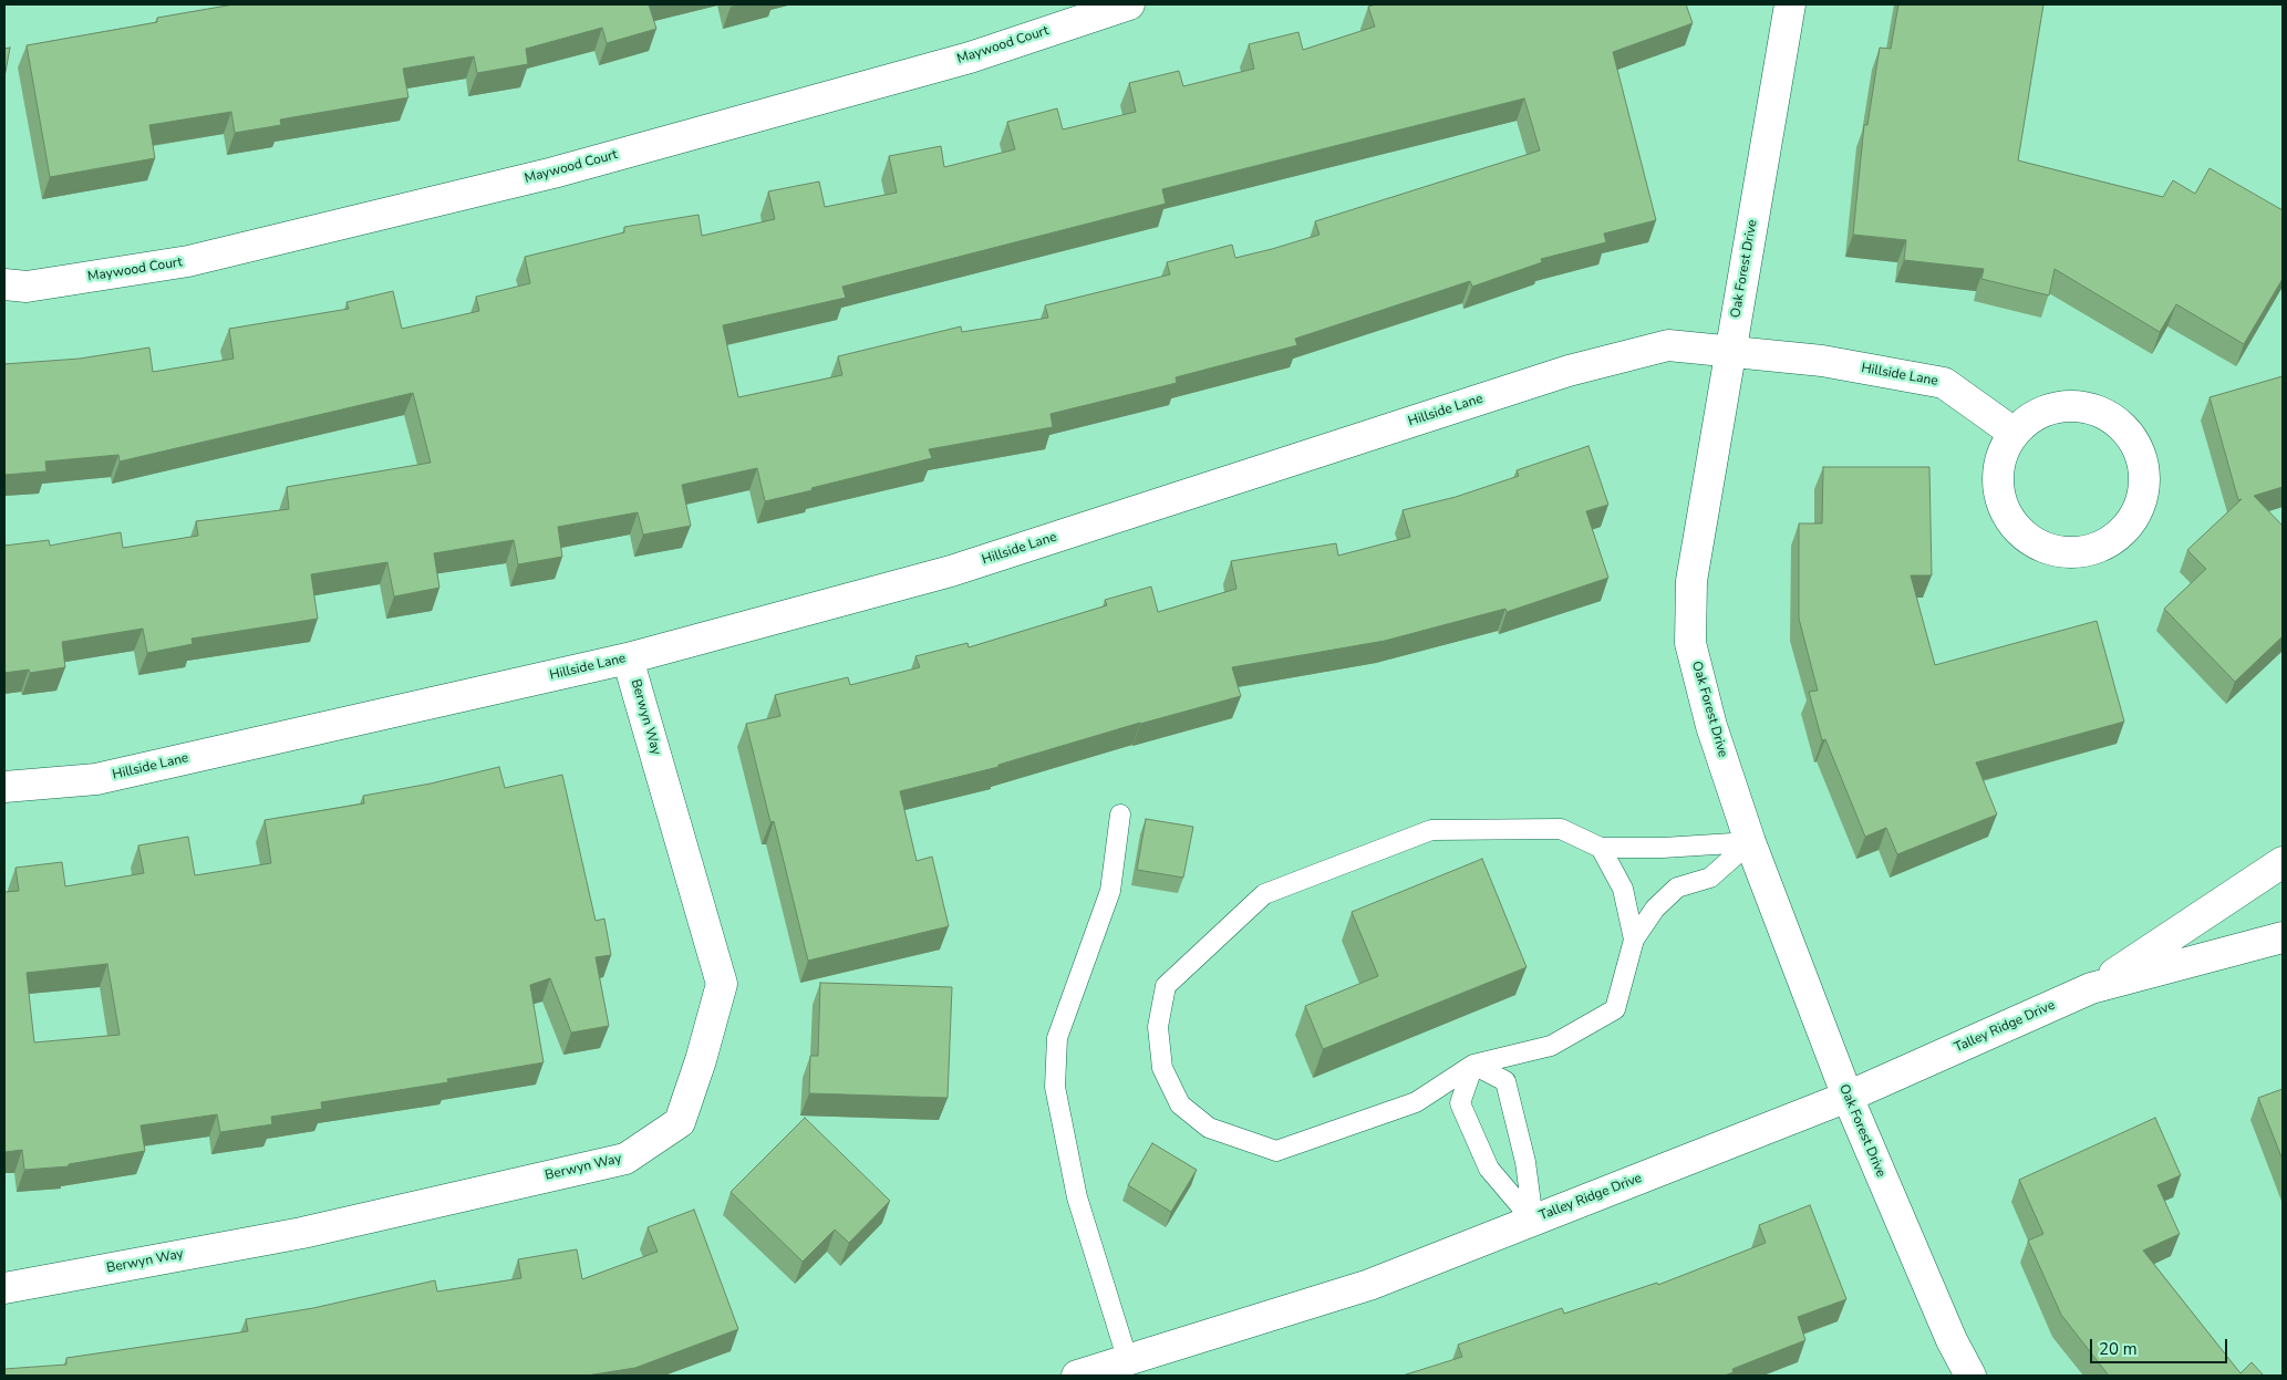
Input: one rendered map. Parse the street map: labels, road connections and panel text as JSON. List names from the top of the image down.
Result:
{
  "streets": {
    "street": [
      "Maywood Court",
      "Oak Forest Drive",
      "Hillside Lane",
      "Berwyn Way",
      "Talley Ridge Drive"
    ]
  },
  "crossings": [
    ["Oak Forest Drive", "Hillside Lane"],
    ["Oak Forest Drive", "Talley Ridge Drive"],
    ["Hillside Lane", "Berwyn Way"]
  ],
  "scale_bar": "20 m"
}
